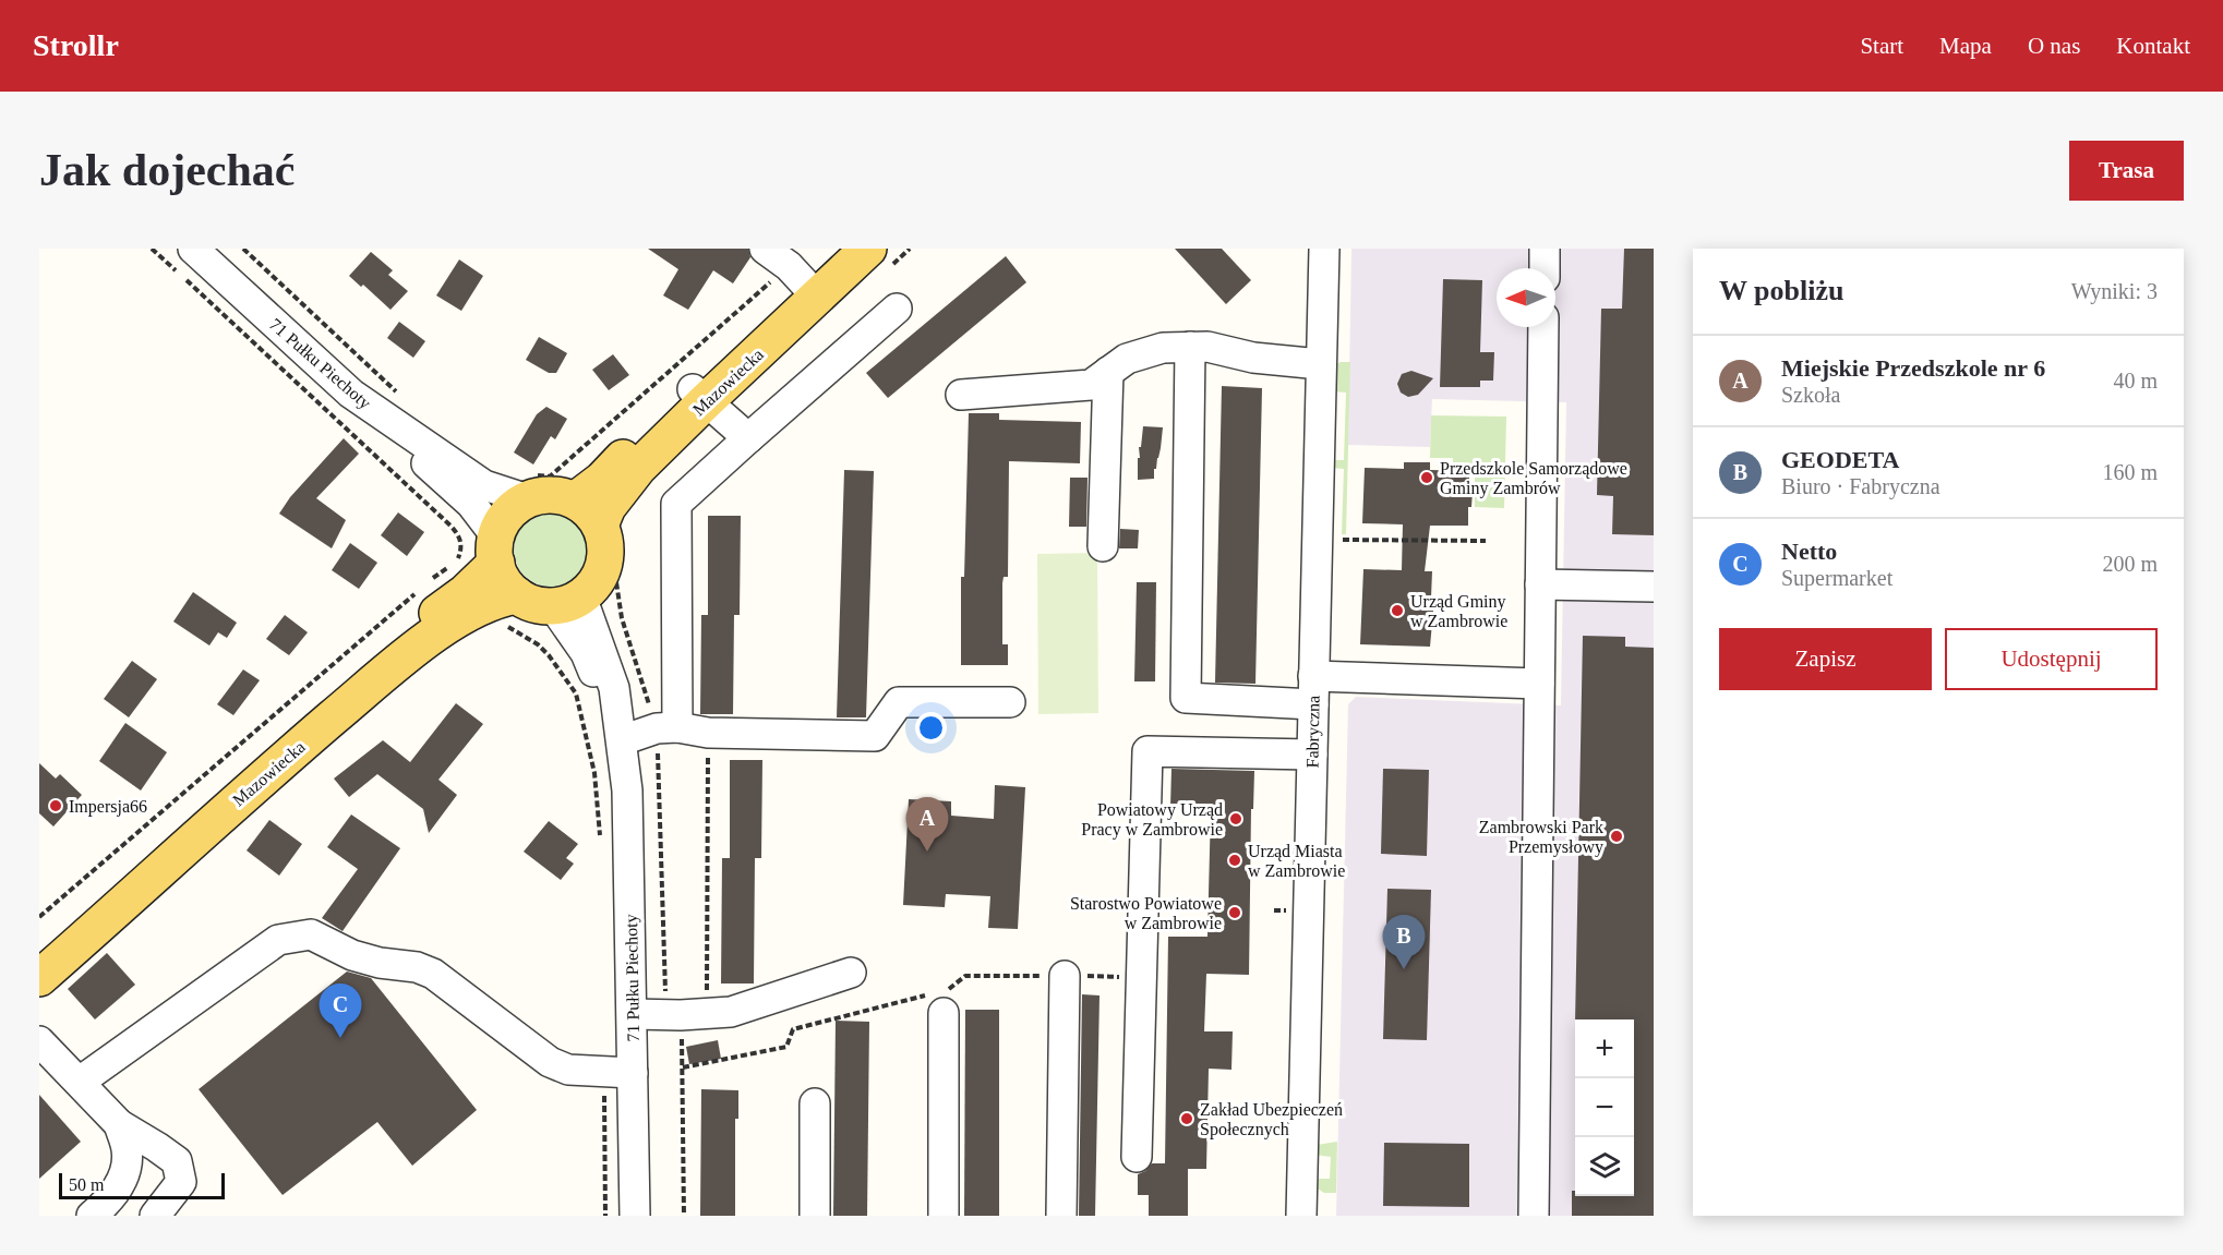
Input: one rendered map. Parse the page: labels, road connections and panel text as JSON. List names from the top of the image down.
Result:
{
  "streets": {
    "main road": ["Mazowiecka"],
    "street": ["71 Pułku Piechoty", "Fabryczna"]
  },
  "crossings": [
    ["71 Pułku Piechoty", "Mazowiecka"]
  ],
  "places": [
    "Przedszkole Samorządowe Gminy Zambrów",
    "Urząd Gminy w Zambrowie",
    "Impersja66",
    "Powiatowy Urząd Pracy w Zambrowie",
    "Zambrowski Park Przemysłowy",
    "Urząd Miasta w Zambrowie",
    "Starostwo Powiatowe w Zambrowie",
    "Zakład Ubezpieczeń Społecznych"
  ],
  "scale_bar": "50 m",
  "north": "left",
  "page": {
    "header": "Strollr",
    "nav": [
      "Start",
      "Mapa",
      "O nas",
      "Kontakt"
    ],
    "buttons": [
      "Trasa",
      ["Zapisz", "Udostępnij"]
    ],
    "title": "Jak dojechać",
    "heading": ["W pobliżu", "Wyniki: 3"],
    "list": [
      {
        "mark": "A",
        "name": "Miejskie Przedszkole nr 6",
        "note": "Szkoła",
        "value": "40 m"
      },
      {
        "mark": "B",
        "name": "GEODETA",
        "note": "Biuro · Fabryczna",
        "value": "160 m"
      },
      {
        "mark": "C",
        "name": "Netto",
        "note": "Supermarket",
        "value": "200 m"
      }
    ],
    "pins": ["A", "B", "C"],
    "map_buttons": ["+", "−"],
    "scale": "50 m"
  }
}
